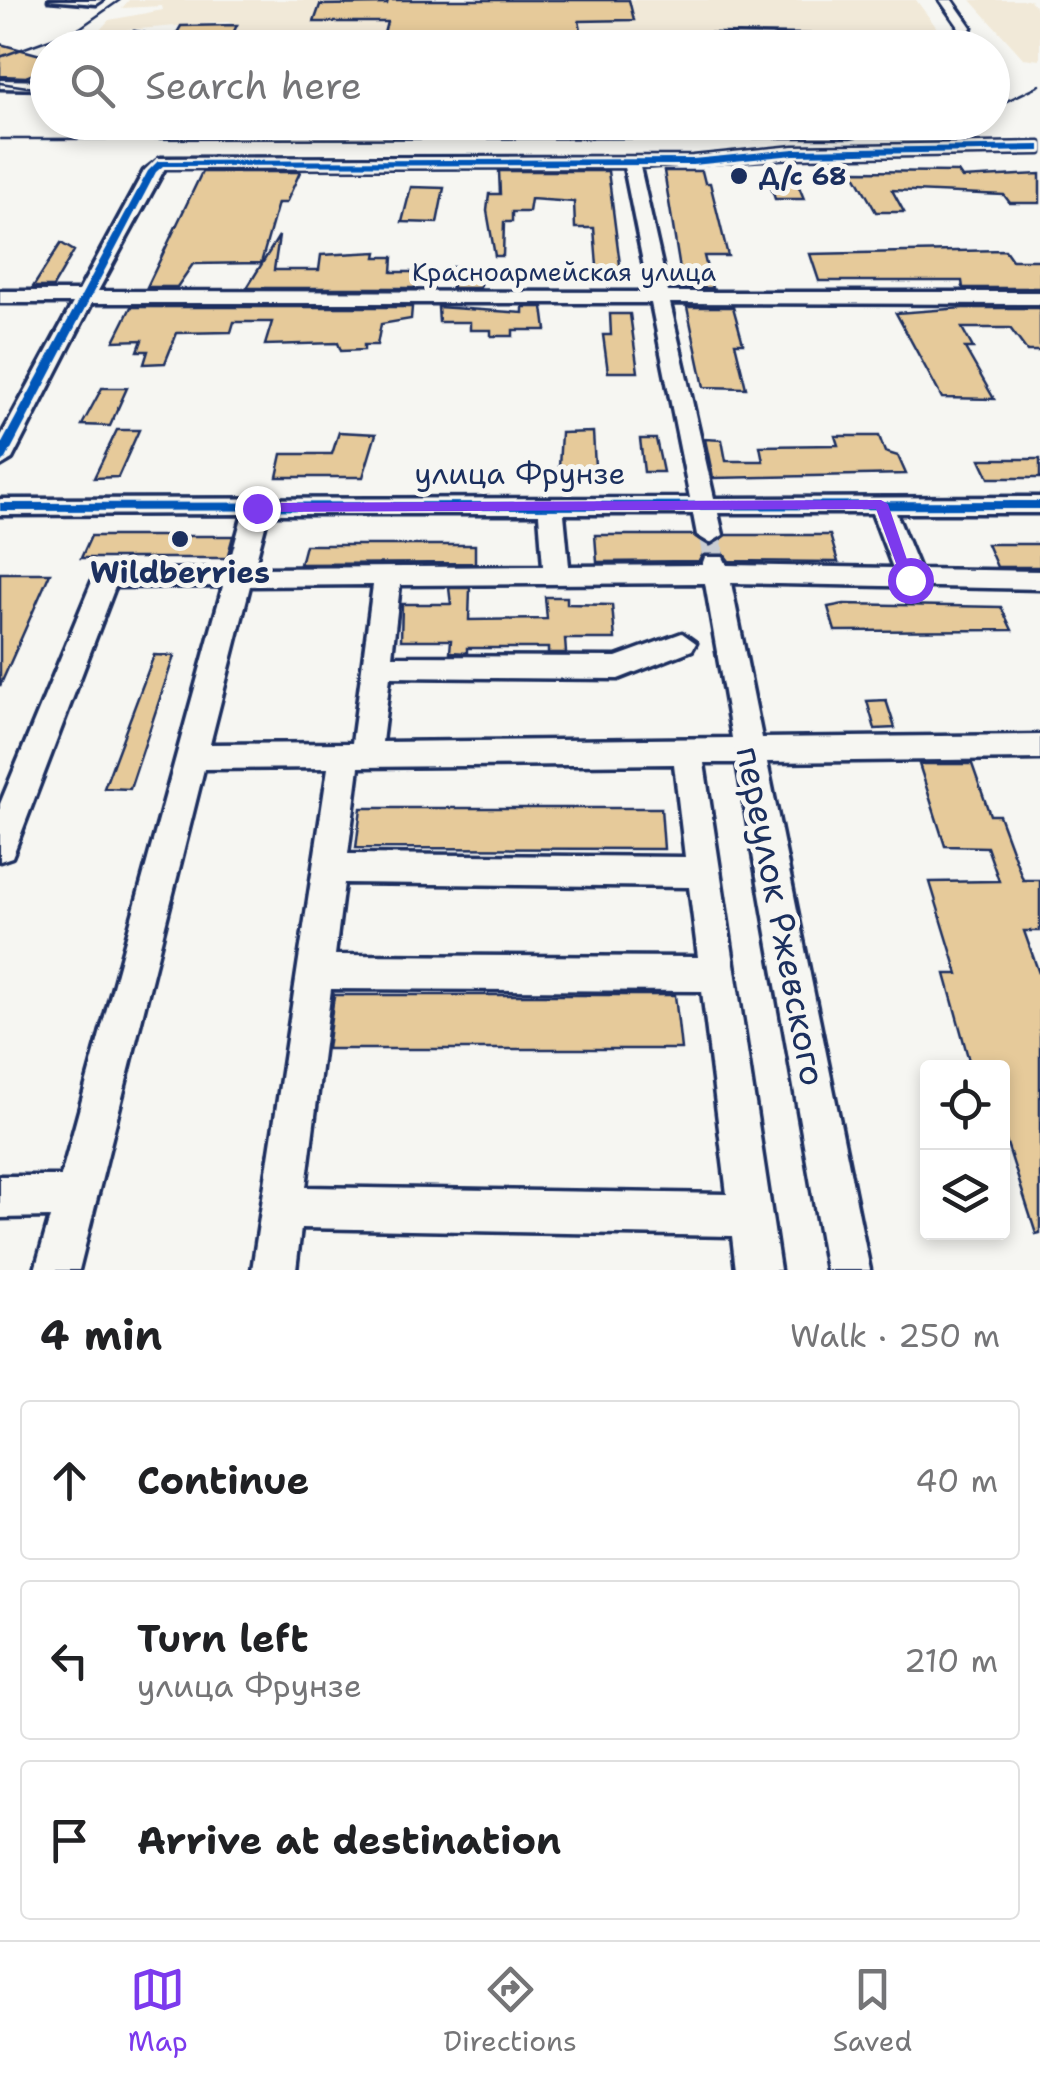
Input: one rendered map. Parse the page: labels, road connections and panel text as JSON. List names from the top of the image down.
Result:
{
  "streets": {
    "street": ["Красноармейская улица", "улица Фрунзе", "переулок Ржевского"]
  },
  "crossings": [
    ["Красноармейская улица", "переулок Ржевского"],
    ["улица Фрунзе", "переулок Ржевского"]
  ],
  "places": ["Д/с 68", "Wildberries"],
  "page": {
    "search": "Search here",
    "heading": ["4 min", "Walk · 250 m"],
    "list": [
      ["Continue", "40 m"],
      ["Turn left", "улица Фрунзе", "210 m"],
      "Arrive at destination"
    ],
    "nav": ["Map", "Directions", "Saved"]
  }
}
